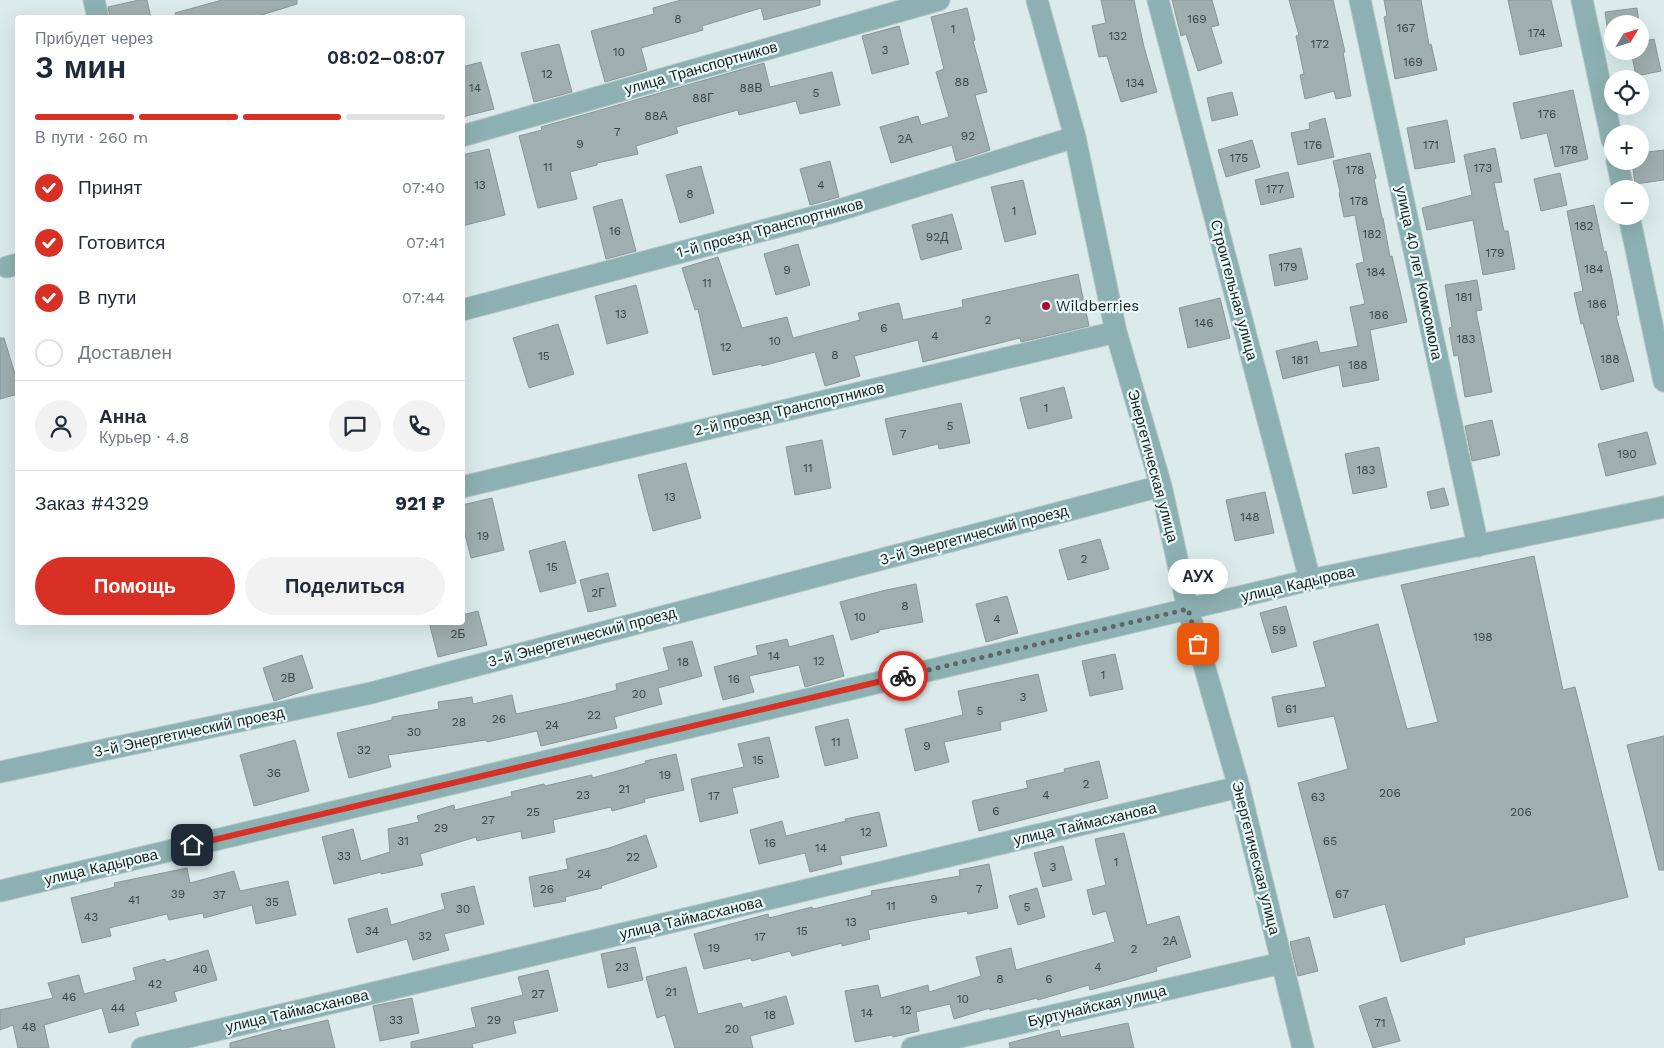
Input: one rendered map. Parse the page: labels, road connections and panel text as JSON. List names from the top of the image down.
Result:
{
  "streets": {
    "street": [
      "улица Транспортников",
      "1-й проезд Транспортников",
      "улица 40 лет Комсомола",
      "Строительная улица",
      "2-й проезд Транспортников",
      "Энергетическая улица",
      "3-й Энергетический проезд",
      "улица Кадырова",
      "улица Таймасханова",
      "Буртунайская улица"
    ]
  },
  "crossings": [
    ["1-й проезд Транспортников", "Энергетическая улица"],
    ["улица 40 лет Комсомола", "улица Кадырова"],
    ["Строительная улица", "улица Кадырова"],
    ["2-й проезд Транспортников", "Энергетическая улица"],
    ["Энергетическая улица", "3-й Энергетический проезд"],
    ["Энергетическая улица", "улица Кадырова"],
    ["Энергетическая улица", "улица Таймасханова"],
    ["Энергетическая улица", "Буртунайская улица"]
  ],
  "places": ["Wildberries", "АУХ"],
  "house_numbers": [
    "8",
    "169",
    "167",
    "1",
    "174",
    "132",
    "172",
    "3",
    "10",
    "169",
    "12",
    "88",
    "134",
    "14",
    "88В",
    "5",
    "88Г",
    "176",
    "88А",
    "7",
    "92",
    "2А",
    "9",
    "176",
    "171",
    "178",
    "175",
    "11",
    "173",
    "178",
    "13",
    "4",
    "177",
    "8",
    "178",
    "1",
    "182",
    "16",
    "182",
    "92Д",
    "179",
    "179",
    "184",
    "9",
    "184",
    "11",
    "181",
    "186",
    "13",
    "186",
    "2",
    "146",
    "6",
    "4",
    "183",
    "10",
    "12",
    "8",
    "15",
    "188",
    "181",
    "188",
    "1",
    "5",
    "7",
    "190",
    "11",
    "183",
    "13",
    "148",
    "19",
    "2",
    "15",
    "2Г",
    "8",
    "10",
    "4",
    "59",
    "2Б",
    "198",
    "14",
    "12",
    "18",
    "1",
    "2В",
    "16",
    "20",
    "3",
    "61",
    "5",
    "22",
    "26",
    "28",
    "24",
    "30",
    "11",
    "9",
    "32",
    "15",
    "36",
    "19",
    "2",
    "21",
    "206",
    "23",
    "4",
    "17",
    "63",
    "6",
    "25",
    "206",
    "27",
    "29",
    "12",
    "31",
    "65",
    "16",
    "14",
    "33",
    "22",
    "1",
    "3",
    "24",
    "26",
    "7",
    "39",
    "67",
    "37",
    "9",
    "41",
    "35",
    "11",
    "5",
    "30",
    "43",
    "13",
    "34",
    "15",
    "32",
    "17",
    "2А",
    "19",
    "2",
    "23",
    "4",
    "40",
    "8",
    "6",
    "42",
    "21",
    "27",
    "46",
    "10",
    "44",
    "12",
    "14",
    "18",
    "33",
    "29",
    "71",
    "48",
    "20"
  ],
  "north": "top right",
  "page": {
    "map_buttons": ["+", "−"],
    "heading": ["3 мин", "Прибудет через", "08:02–08:07"],
    "panel": [
      "Анна",
      "Курьер · 4.8",
      "Заказ #4329",
      "921 ₽"
    ],
    "bar": "В пути · 260 m",
    "list": [
      ["Принят", "07:40"],
      ["Готовится", "07:41"],
      ["В пути", "07:44"],
      "Доставлен"
    ],
    "buttons": ["Помощь", "Поделиться"],
    "bubble": "АУХ"
  }
}
